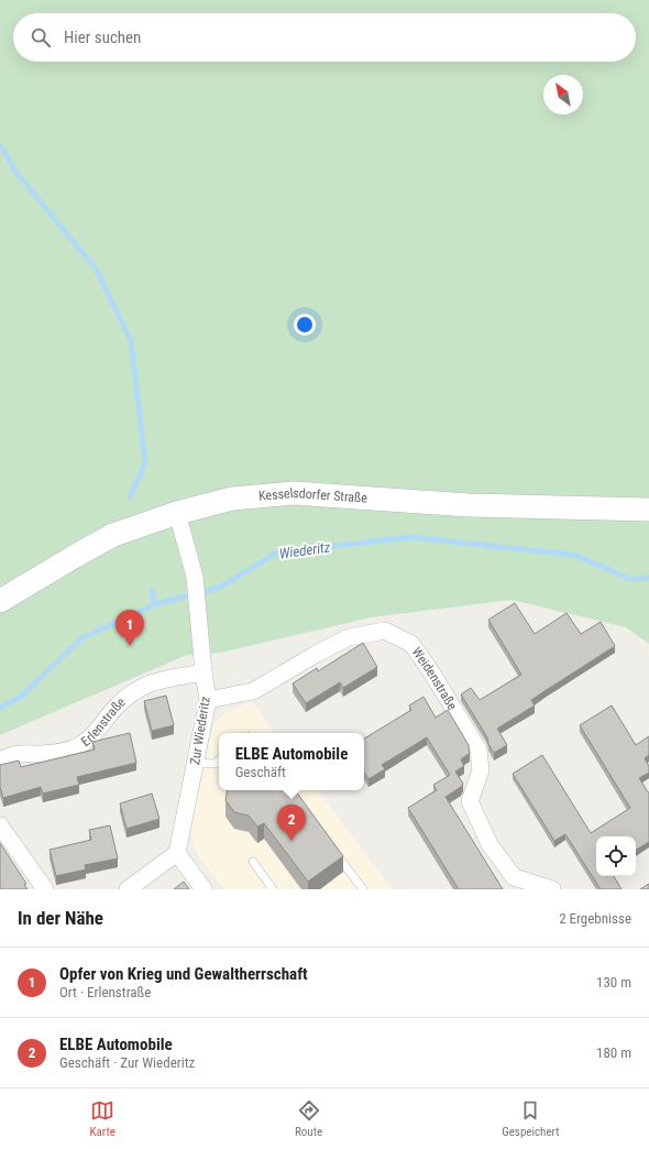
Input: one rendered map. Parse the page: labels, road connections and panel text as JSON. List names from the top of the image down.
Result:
{
  "streets": {
    "main road": ["Kesselsdorfer Straße"],
    "street": ["Weidenstraße", "Erlenstraße", "Zur Wiederitz"]
  },
  "crossings": [
    ["Kesselsdorfer Straße", "Zur Wiederitz"],
    ["Weidenstraße", "Zur Wiederitz"],
    ["Erlenstraße", "Zur Wiederitz"]
  ],
  "water": ["Wiederitz"],
  "north": "top left",
  "page": {
    "search": "Hier suchen",
    "pins": ["1", "2"],
    "popup": ["ELBE Automobile", "Geschäft"],
    "heading": ["In der Nähe", "2 Ergebnisse"],
    "list": [
      {
        "mark": "1",
        "name": "Opfer von Krieg und Gewaltherrschaft",
        "note": "Ort · Erlenstraße",
        "value": "130 m"
      },
      {
        "mark": "2",
        "name": "ELBE Automobile",
        "note": "Geschäft · Zur Wiederitz",
        "value": "180 m"
      }
    ],
    "nav": ["Karte", "Route", "Gespeichert"]
  }
}
